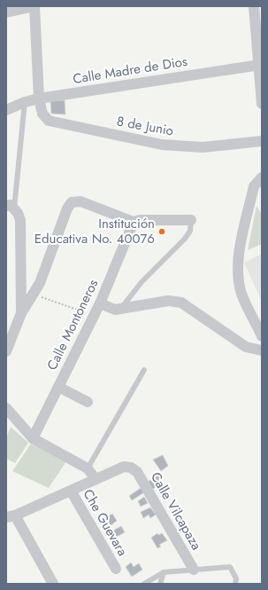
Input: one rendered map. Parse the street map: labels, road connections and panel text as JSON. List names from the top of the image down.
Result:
{
  "streets": {
    "street": [
      "Calle Madre de Dios",
      "8 de Junio",
      "Calle Montoneros",
      "Calle Vilcapaza",
      "Che Guevara"
    ]
  },
  "crossings": [
    ["Calle Madre de Dios", "8 de Junio"]
  ],
  "places": ["Institución Educativa No. 40076"]
}
